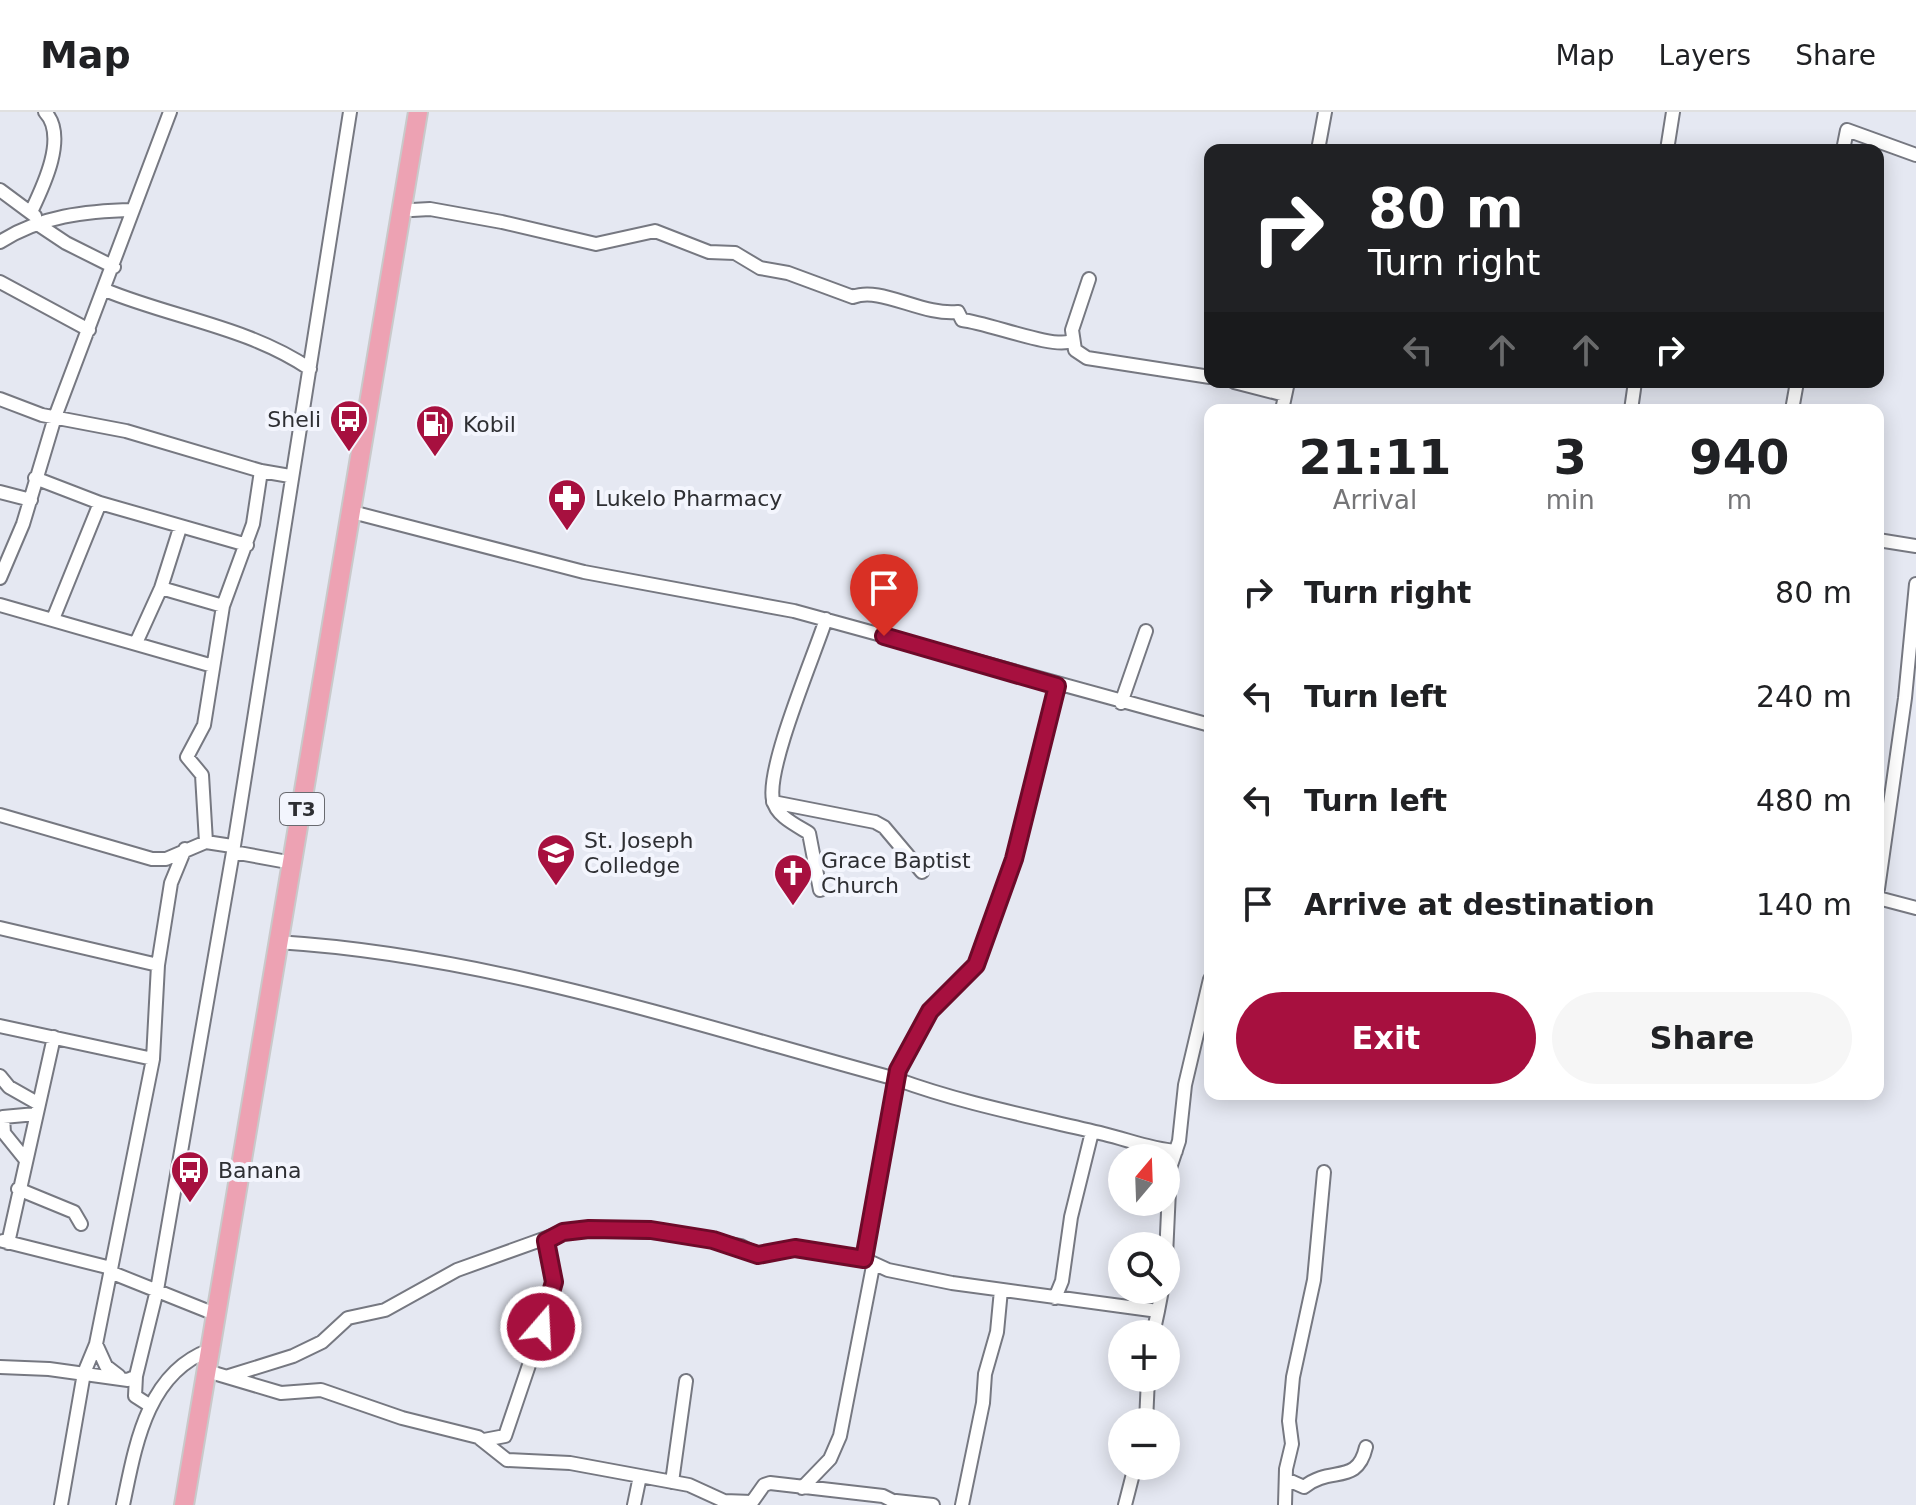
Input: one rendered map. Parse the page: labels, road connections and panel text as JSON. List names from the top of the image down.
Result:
{
  "streets": {
    "highway": ["T3"]
  },
  "places": {
    "bus stop": ["Sheli", "Banana"],
    "fuel station": ["Kobil"],
    "pharmacy": ["Lukelo Pharmacy"],
    "school or university": ["St. Joseph Colledge"],
    "church": ["Grace Baptist Church"]
  },
  "north": "top",
  "page": {
    "header": "Map",
    "nav": ["Map", "Layers", "Share"],
    "turn": ["80 m", "Turn right"],
    "eta": [
      "21:11",
      "Arrival",
      "3",
      "min",
      "940",
      "m"
    ],
    "list": [
      {
        "name": "Turn right",
        "value": "80 m"
      },
      {
        "name": "Turn left",
        "value": "240 m"
      },
      {
        "name": "Turn left",
        "value": "480 m"
      },
      {
        "name": "Arrive at destination",
        "value": "140 m"
      }
    ],
    "buttons": ["Exit", "Share"],
    "map_buttons": ["+", "−"]
  }
}
